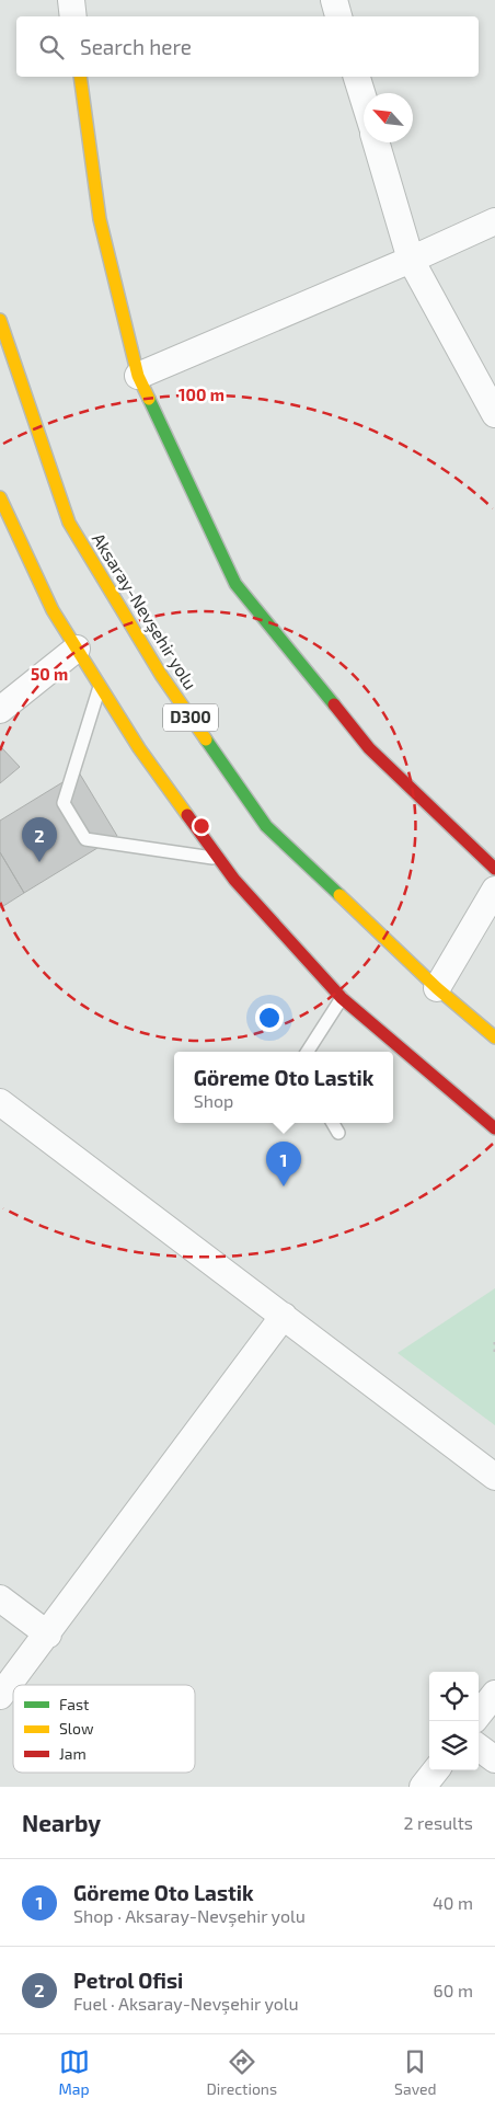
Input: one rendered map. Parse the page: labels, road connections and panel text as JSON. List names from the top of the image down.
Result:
{
  "streets": {
    "main road": ["Aksaray-Nevşehir yolu", "D300"]
  },
  "legend": ["Fast", "Slow", "Jam"],
  "north": "top left",
  "page": {
    "search": "Search here",
    "pins": ["2", "1"],
    "popup": ["Göreme Oto Lastik", "Shop"],
    "heading": ["Nearby", "2 results"],
    "list": [
      {
        "mark": "1",
        "name": "Göreme Oto Lastik",
        "note": "Shop · Aksaray-Nevşehir yolu",
        "value": "40 m"
      },
      {
        "mark": "2",
        "name": "Petrol Ofisi",
        "note": "Fuel · Aksaray-Nevşehir yolu",
        "value": "60 m"
      }
    ],
    "nav": ["Map", "Directions", "Saved"]
  },
  "rings": ["100 m", "50 m"]
}
